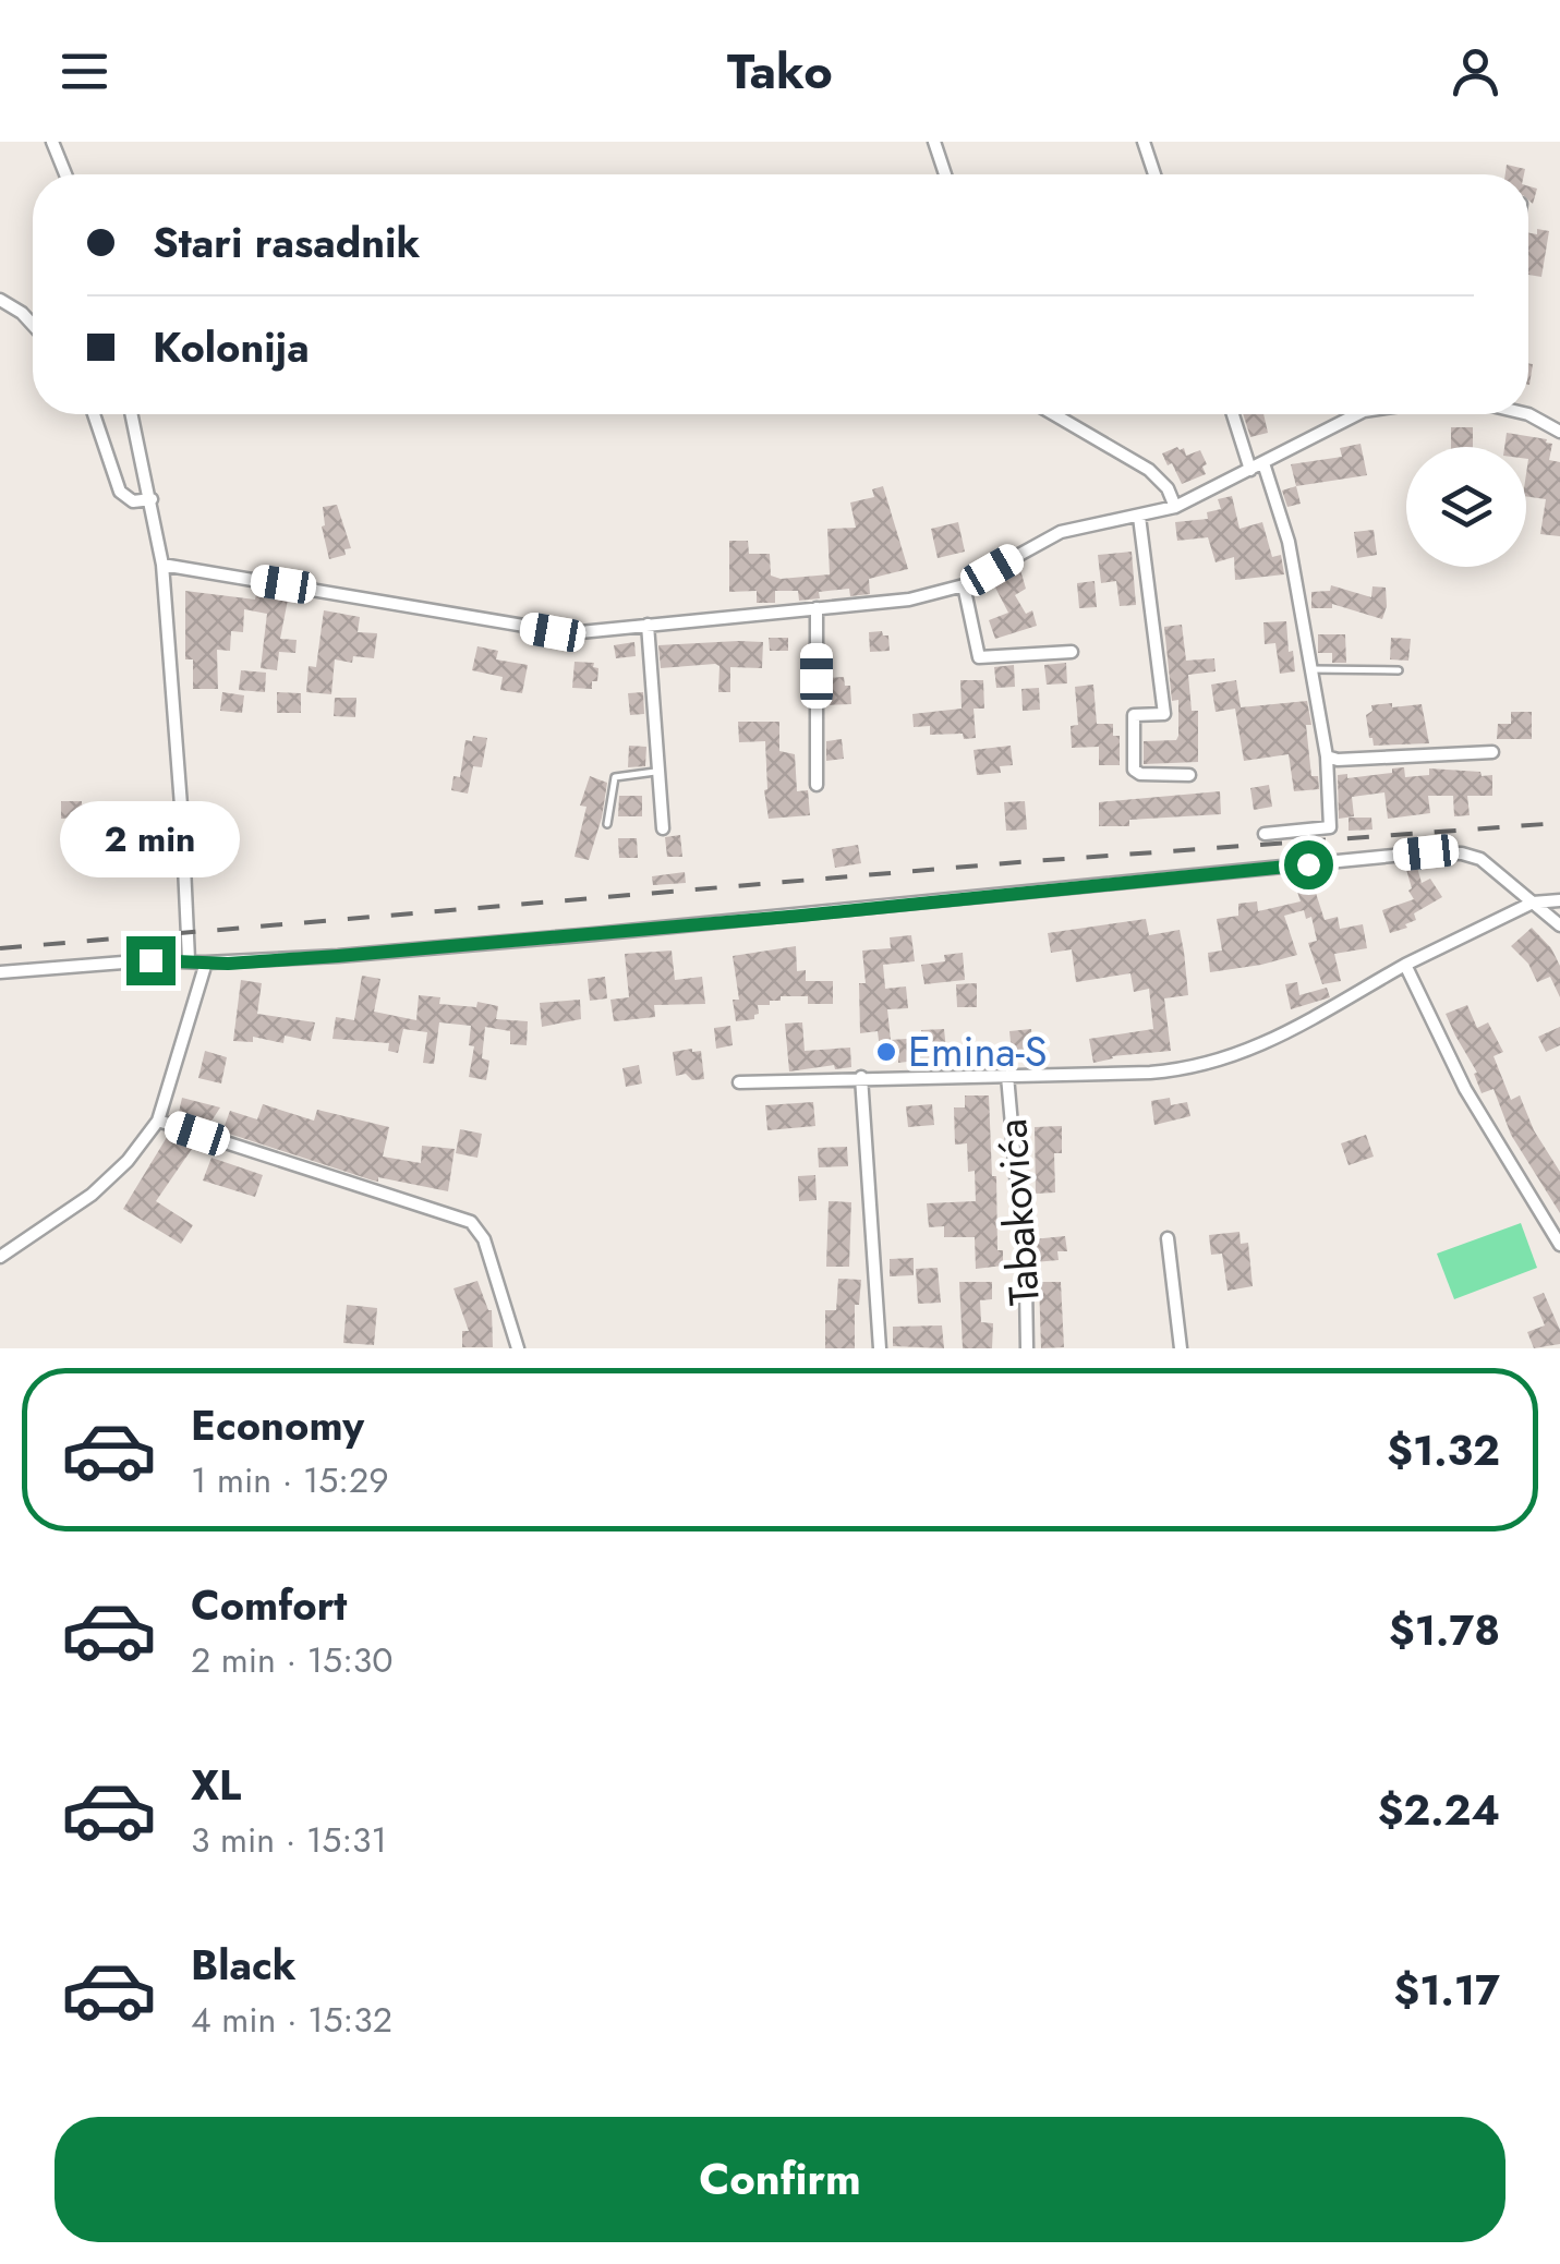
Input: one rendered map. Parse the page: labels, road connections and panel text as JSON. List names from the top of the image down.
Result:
{
  "streets": {
    "street": ["Tabakovića"]
  },
  "places": ["Emina-S"],
  "page": {
    "header": "Tako",
    "banner": ["Stari rasadnik", "Kolonija"],
    "bubble": "2 min",
    "list": [
      {
        "name": "Economy",
        "note": "1 min · 15:29",
        "value": "$1.32"
      },
      {
        "name": "Comfort",
        "note": "2 min · 15:30",
        "value": "$1.78"
      },
      {
        "name": "XL",
        "note": "3 min · 15:31",
        "value": "$2.24"
      },
      {
        "name": "Black",
        "note": "4 min · 15:32",
        "value": "$1.17"
      }
    ],
    "buttons": "Confirm"
  }
}
